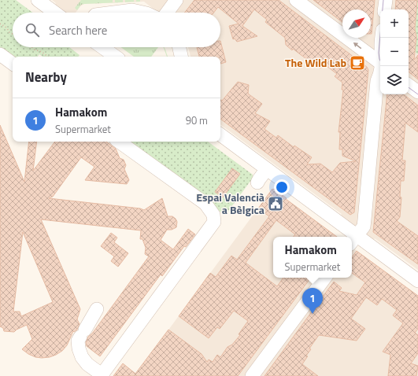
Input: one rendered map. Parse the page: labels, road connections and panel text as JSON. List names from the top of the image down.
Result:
{
  "places": {
    "cafe": ["The Wild Lab"],
    "public building": ["Espai Valencià a Bèlgica"]
  },
  "north": "top right",
  "page": {
    "map_buttons": ["+", "−"],
    "search": "Search here",
    "heading": "Nearby",
    "list": [
      {
        "mark": "1",
        "name": "Hamakom",
        "note": "Supermarket",
        "value": "90 m"
      }
    ],
    "popup": ["Hamakom", "Supermarket"],
    "pins": "1"
  }
}
